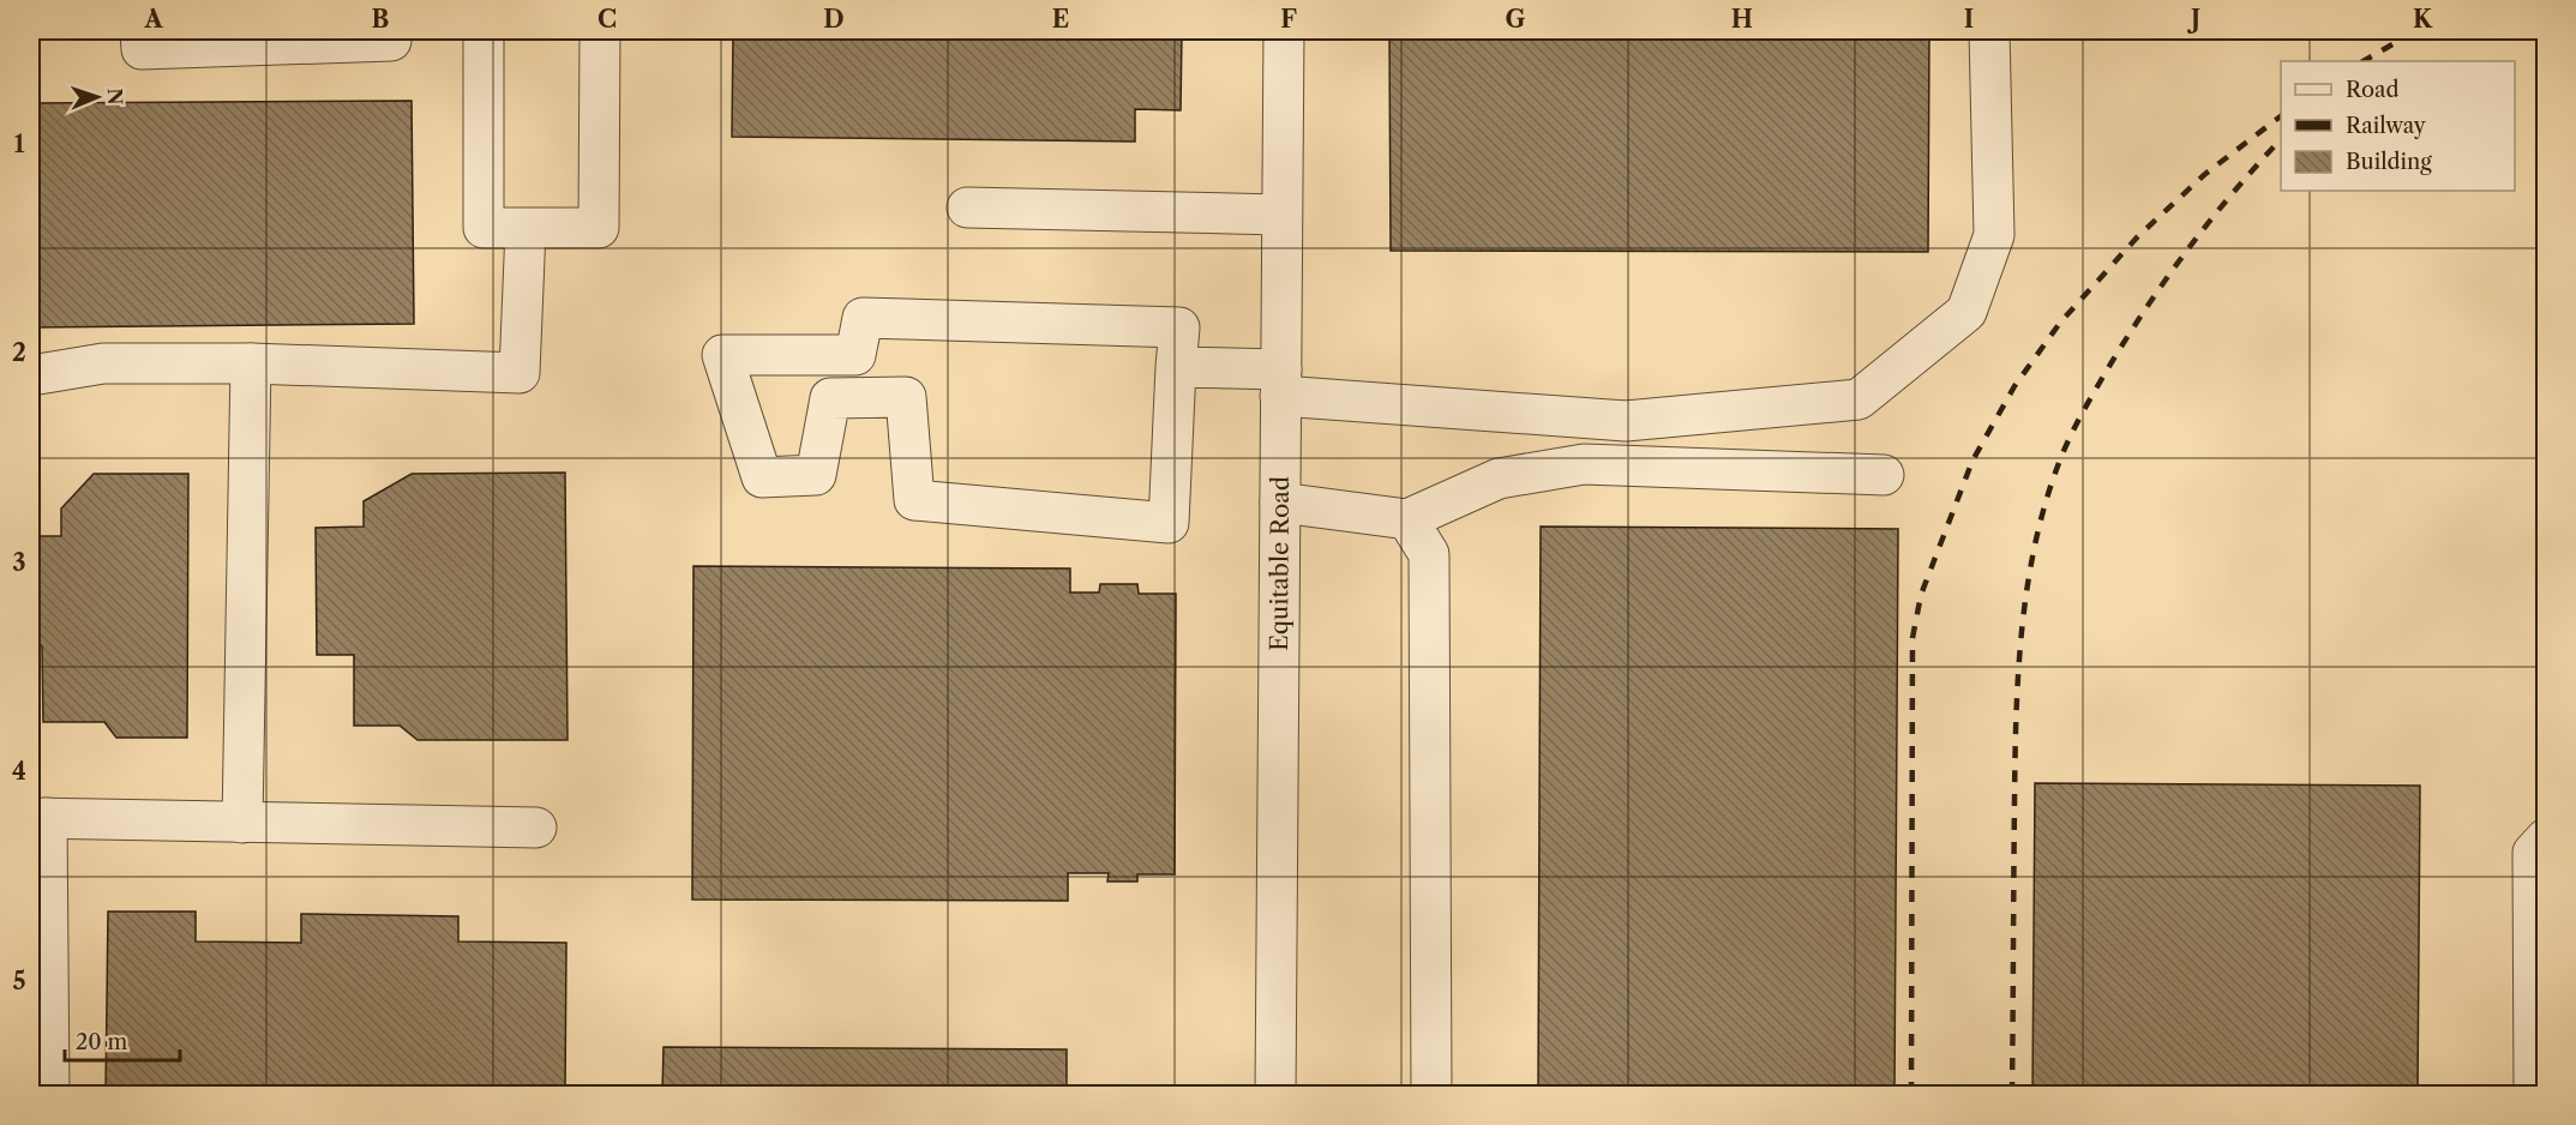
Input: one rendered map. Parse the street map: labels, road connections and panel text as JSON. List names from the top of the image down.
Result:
{
  "streets": {
    "street": ["Equitable Road"]
  },
  "legend": ["Road", "Railway", "Building"],
  "scale_bar": "20 m",
  "north": "right",
  "grid": {
    "columns": [
      "A",
      "B",
      "C",
      "D",
      "E",
      "F",
      "G",
      "H",
      "I",
      "J",
      "K"
    ],
    "rows": [
      "1",
      "2",
      "3",
      "4",
      "5"
    ]
  }
}
